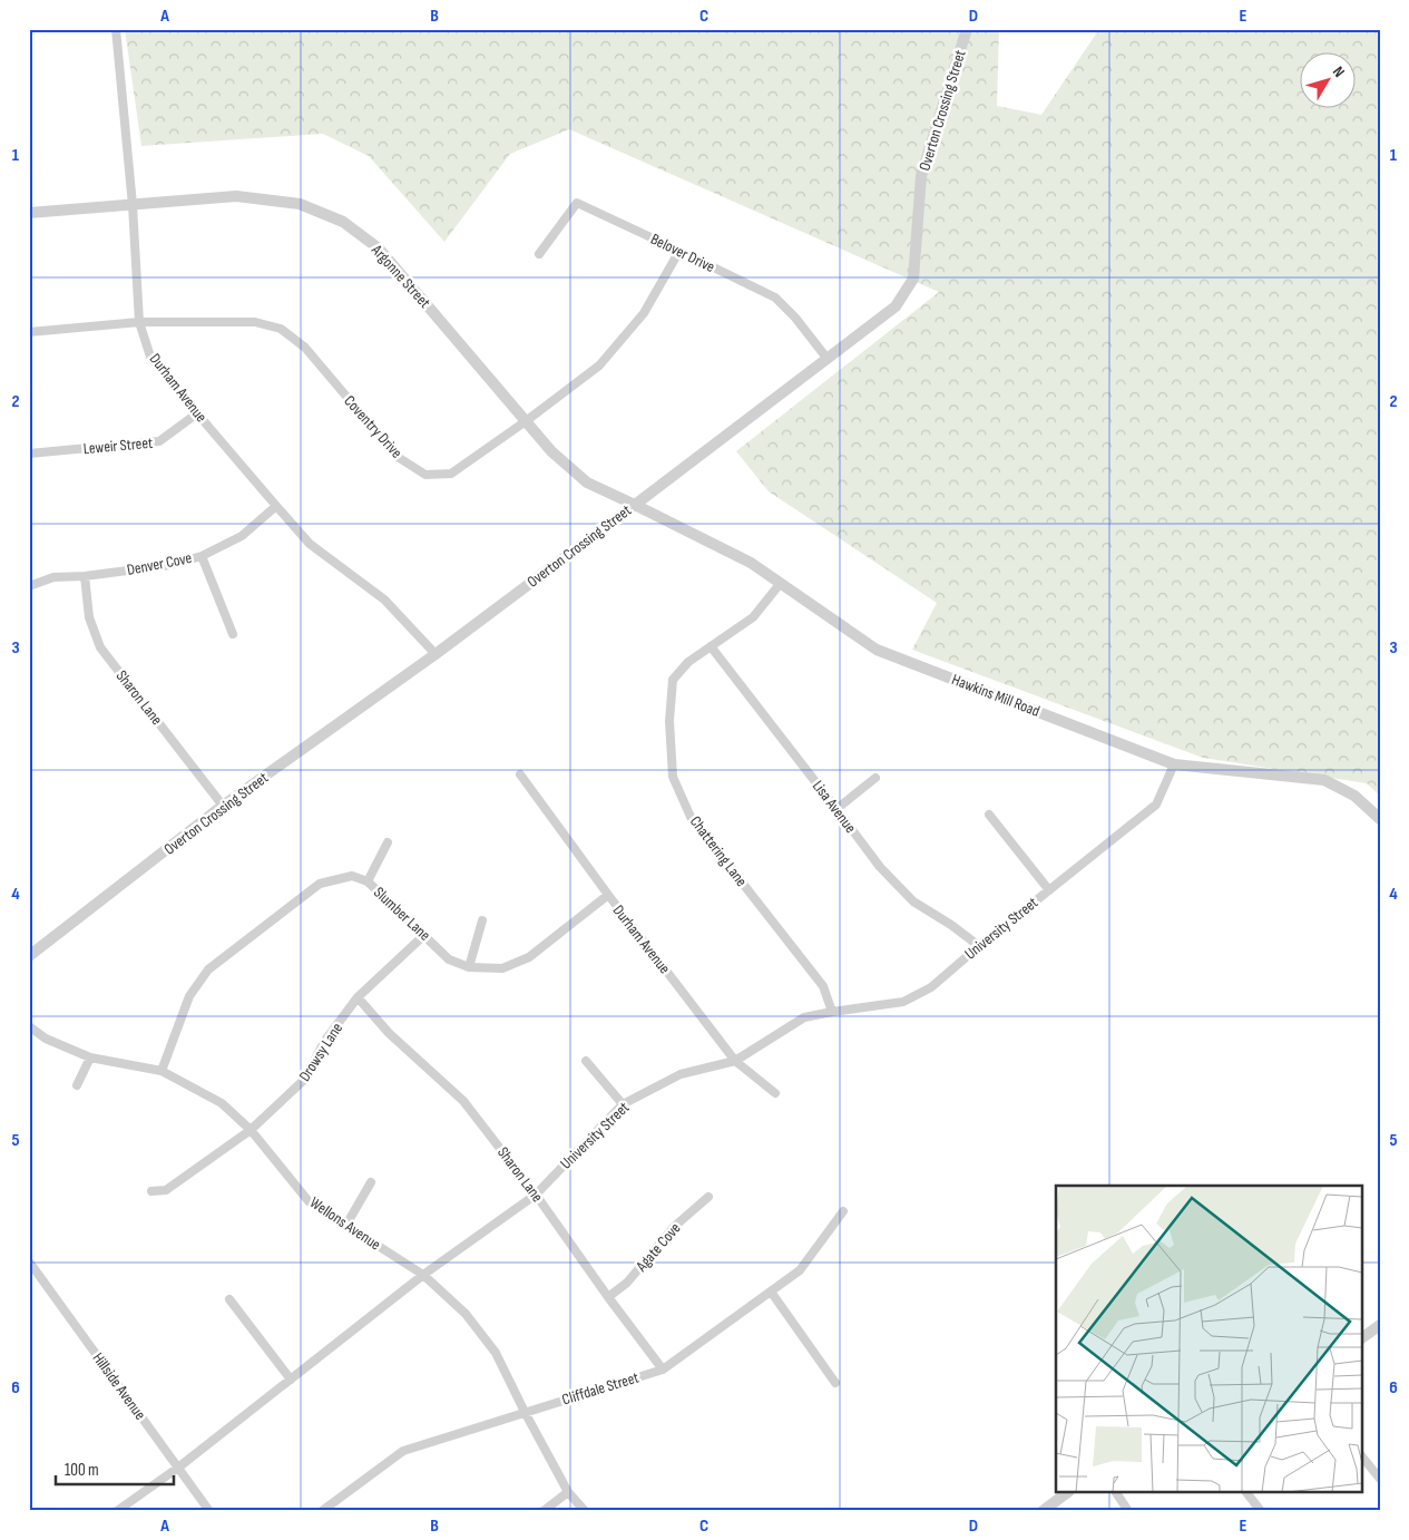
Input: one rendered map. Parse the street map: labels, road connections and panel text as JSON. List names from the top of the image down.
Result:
{
  "streets": {
    "street": [
      "Overton Crossing Street",
      "Belover Drive",
      "Argonne Street",
      "Durham Avenue",
      "Coventry Drive",
      "Leweir Street",
      "Denver Cove",
      "Hawkins Mill Road",
      "Sharon Lane",
      "Lisa Avenue",
      "Chattering Lane",
      "Slumber Lane",
      "University Street",
      "Drowsy Lane",
      "Wellons Avenue",
      "Agate Cove",
      "Hillside Avenue",
      "Cliffdale Street"
    ]
  },
  "crossings": [
    ["Overton Crossing Street", "Belover Drive"],
    ["Overton Crossing Street", "Argonne Street"],
    ["Overton Crossing Street", "Durham Avenue"],
    ["Overton Crossing Street", "Hawkins Mill Road"],
    ["Overton Crossing Street", "Sharon Lane"],
    ["Belover Drive", "Coventry Drive"],
    ["Argonne Street", "Durham Avenue"],
    ["Argonne Street", "Coventry Drive"],
    ["Argonne Street", "Hawkins Mill Road"],
    ["Durham Avenue", "Coventry Drive"],
    ["Durham Avenue", "Leweir Street"],
    ["Durham Avenue", "Denver Cove"],
    ["Durham Avenue", "Slumber Lane"],
    ["Durham Avenue", "University Street"],
    ["Denver Cove", "Sharon Lane"],
    ["Hawkins Mill Road", "Chattering Lane"],
    ["Hawkins Mill Road", "University Street"],
    ["Sharon Lane", "University Street"],
    ["Sharon Lane", "Drowsy Lane"],
    ["Sharon Lane", "Agate Cove"],
    ["Sharon Lane", "Cliffdale Street"],
    ["Lisa Avenue", "Chattering Lane"],
    ["Lisa Avenue", "University Street"],
    ["Chattering Lane", "University Street"],
    ["Slumber Lane", "Drowsy Lane"],
    ["Slumber Lane", "Wellons Avenue"],
    ["University Street", "Wellons Avenue"],
    ["University Street", "Hillside Avenue"],
    ["Drowsy Lane", "Wellons Avenue"],
    ["Wellons Avenue", "Cliffdale Street"]
  ],
  "scale_bar": "100 m",
  "north": "top right",
  "grid": {
    "columns": [
      "A",
      "B",
      "C",
      "D",
      "E"
    ],
    "rows": [
      "1",
      "2",
      "3",
      "4",
      "5",
      "6"
    ]
  }
}
